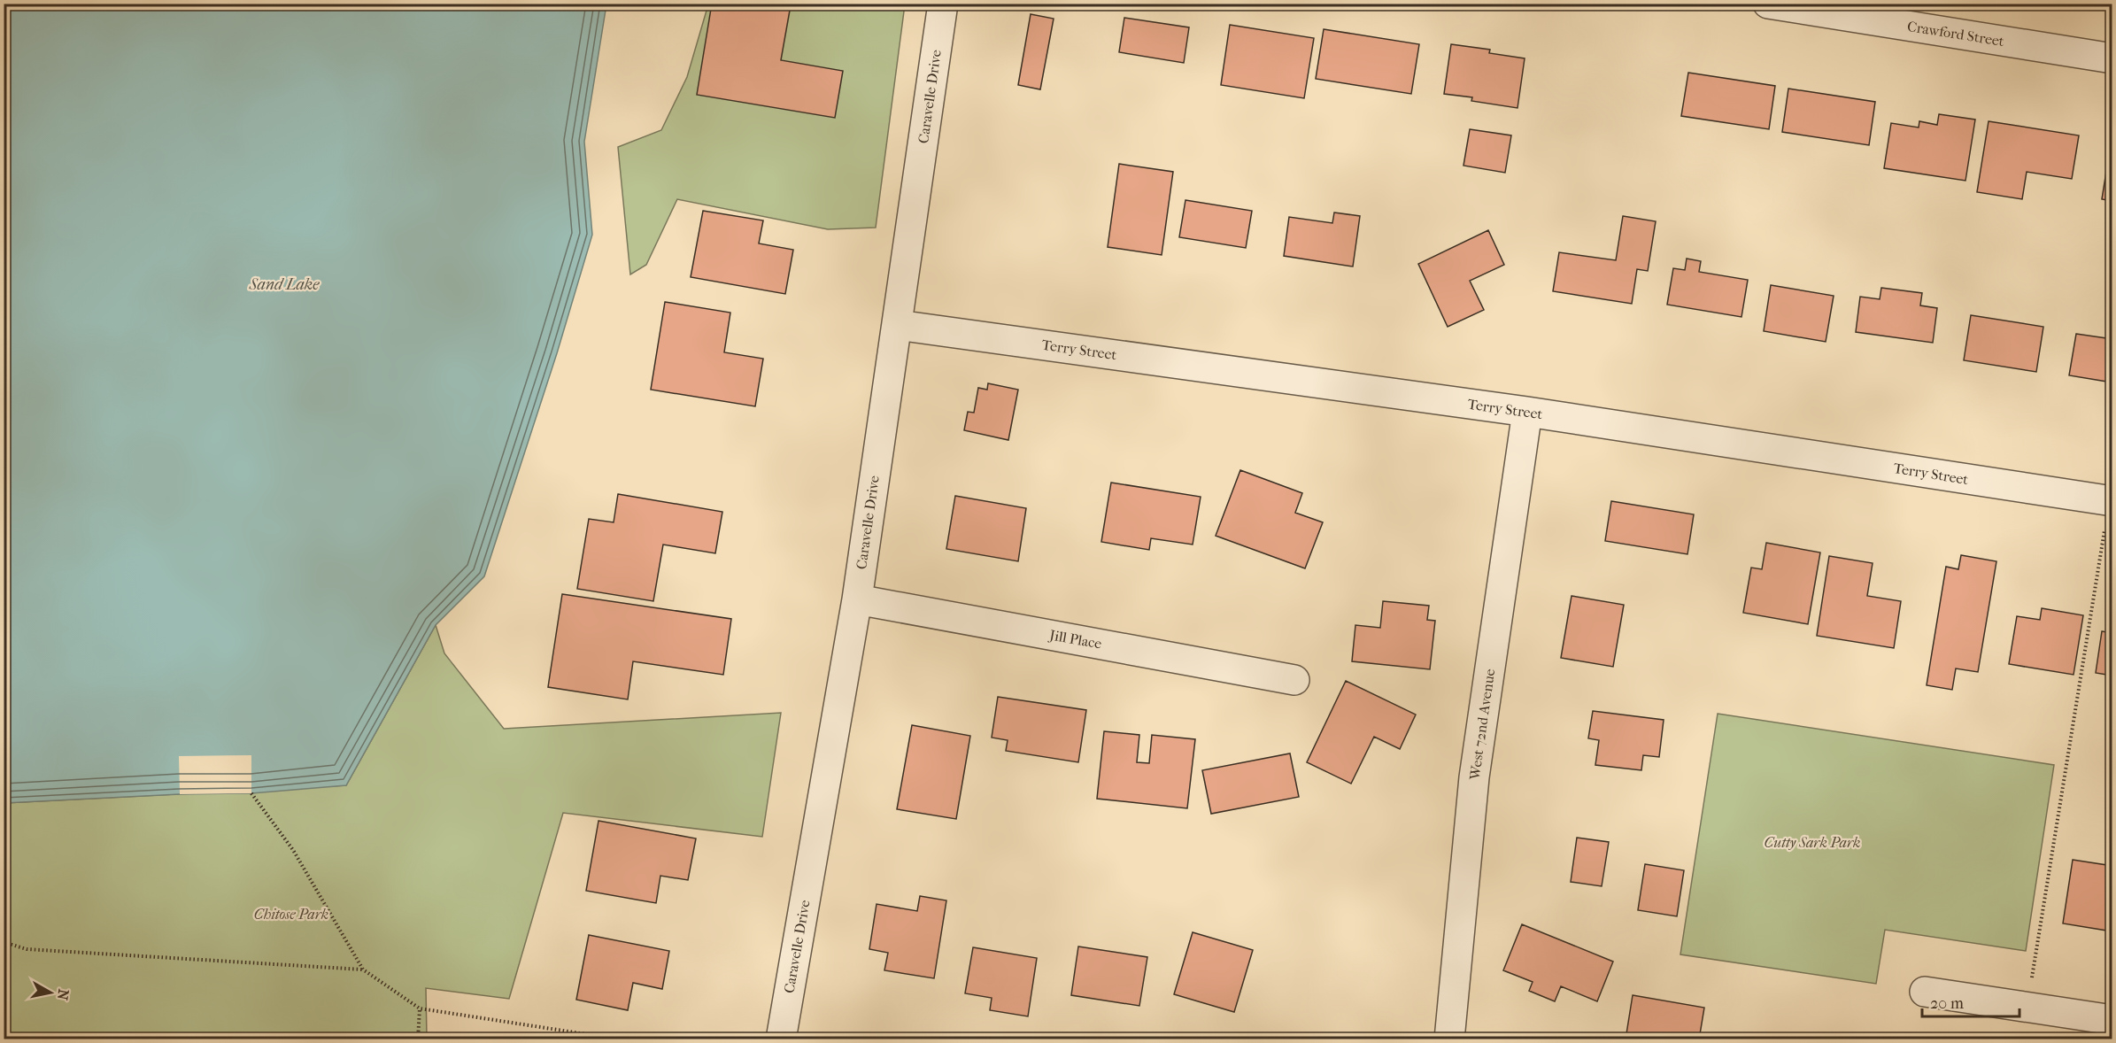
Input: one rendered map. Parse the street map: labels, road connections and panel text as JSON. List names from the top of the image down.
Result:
{
  "streets": {
    "street": [
      "Crawford Street",
      "Caravelle Drive",
      "Terry Street",
      "Jill Place",
      "West 72nd Avenue"
    ]
  },
  "crossings": [
    ["Caravelle Drive", "Terry Street"],
    ["Caravelle Drive", "Jill Place"],
    ["Terry Street", "West 72nd Avenue"]
  ],
  "water": ["Sand Lake"],
  "parks": ["Cutty Sark Park", "Chitose Park"],
  "scale_bar": "20 m",
  "north": "right"
}
